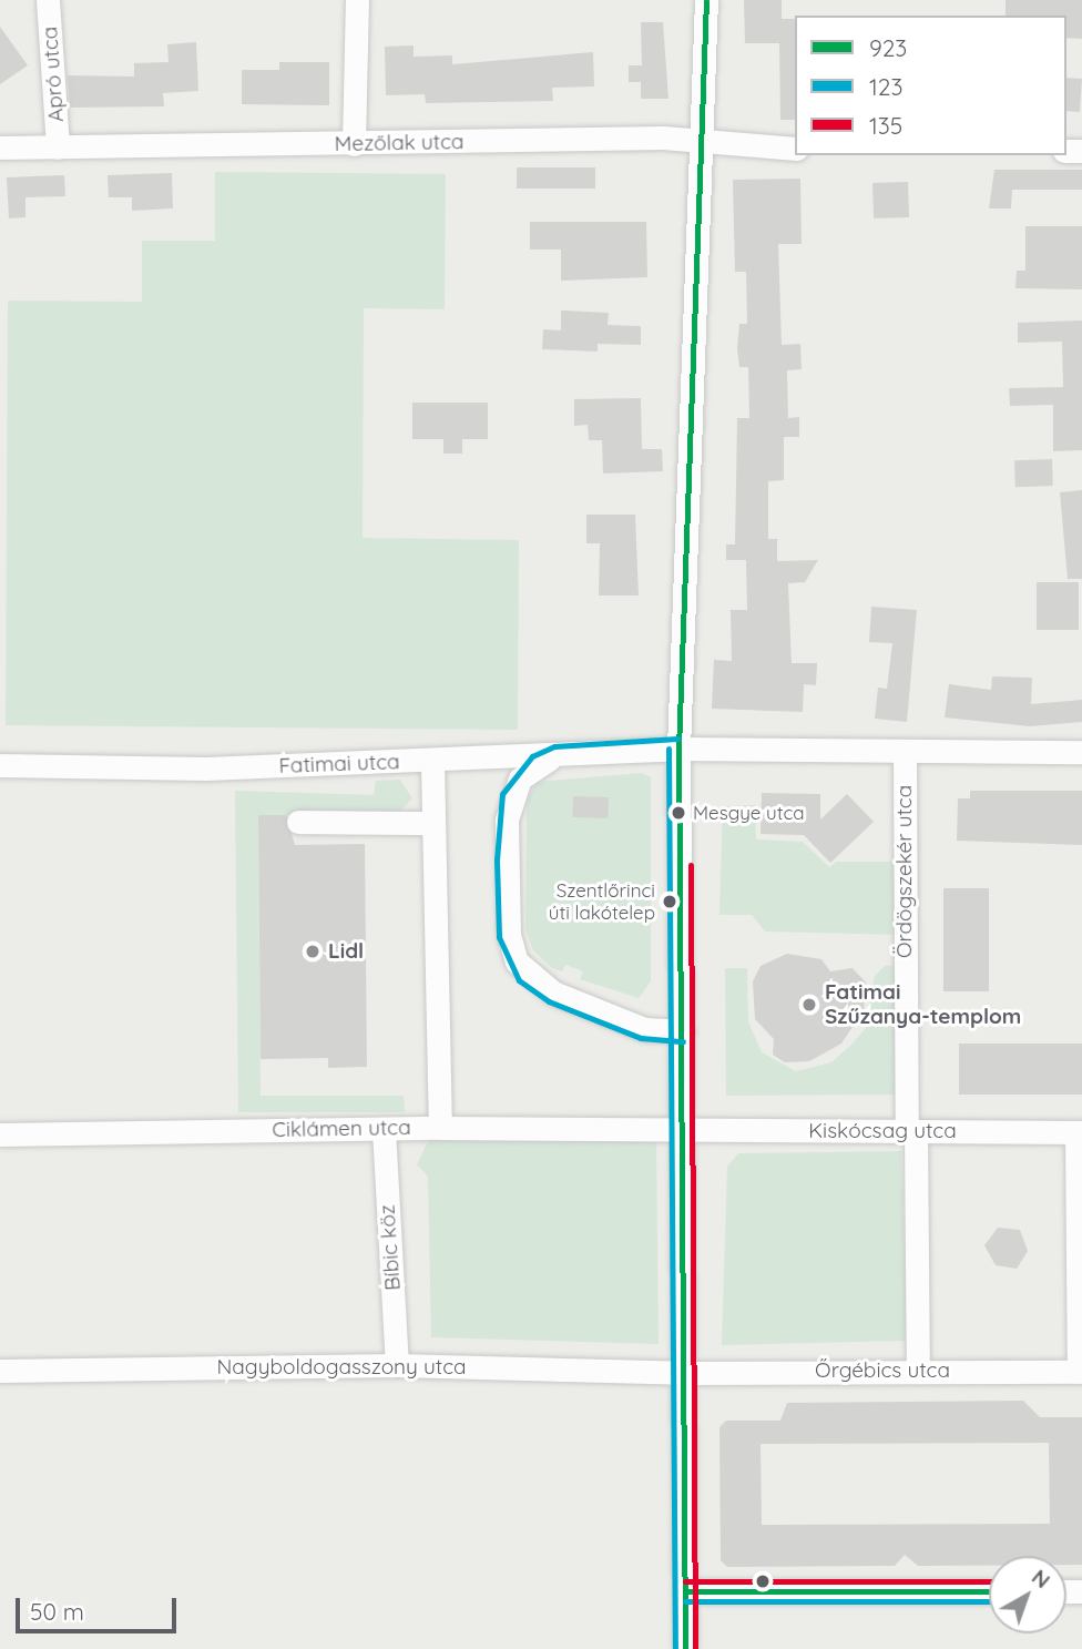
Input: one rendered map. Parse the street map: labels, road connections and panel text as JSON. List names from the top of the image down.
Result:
{
  "streets": {
    "street": [
      "Apró utca",
      "Mezőlak utca",
      "Fatimai utca",
      "Ördögszekér utca",
      "Ciklámen utca",
      "Kiskócsag utca",
      "Bíbic köz",
      "Nagyboldogasszony utca",
      "Őrgébics utca"
    ]
  },
  "crossings": [
    ["Apró utca", "Mezőlak utca"],
    ["Ördögszekér utca", "Kiskócsag utca"],
    ["Ördögszekér utca", "Őrgébics utca"],
    ["Ciklámen utca", "Kiskócsag utca"],
    ["Ciklámen utca", "Bíbic köz"],
    ["Bíbic köz", "Nagyboldogasszony utca"],
    ["Nagyboldogasszony utca", "Őrgébics utca"]
  ],
  "places": [
    "Mesgye utca",
    "Szentlőrinci úti lakótelep",
    "Lidl",
    "Fatimai Szűzanya-templom"
  ],
  "lines": ["transit line 923", "transit line 123", "transit line 135"],
  "legend": ["923", "123", "135"],
  "scale_bar": "50 m",
  "north": "top right"
}
